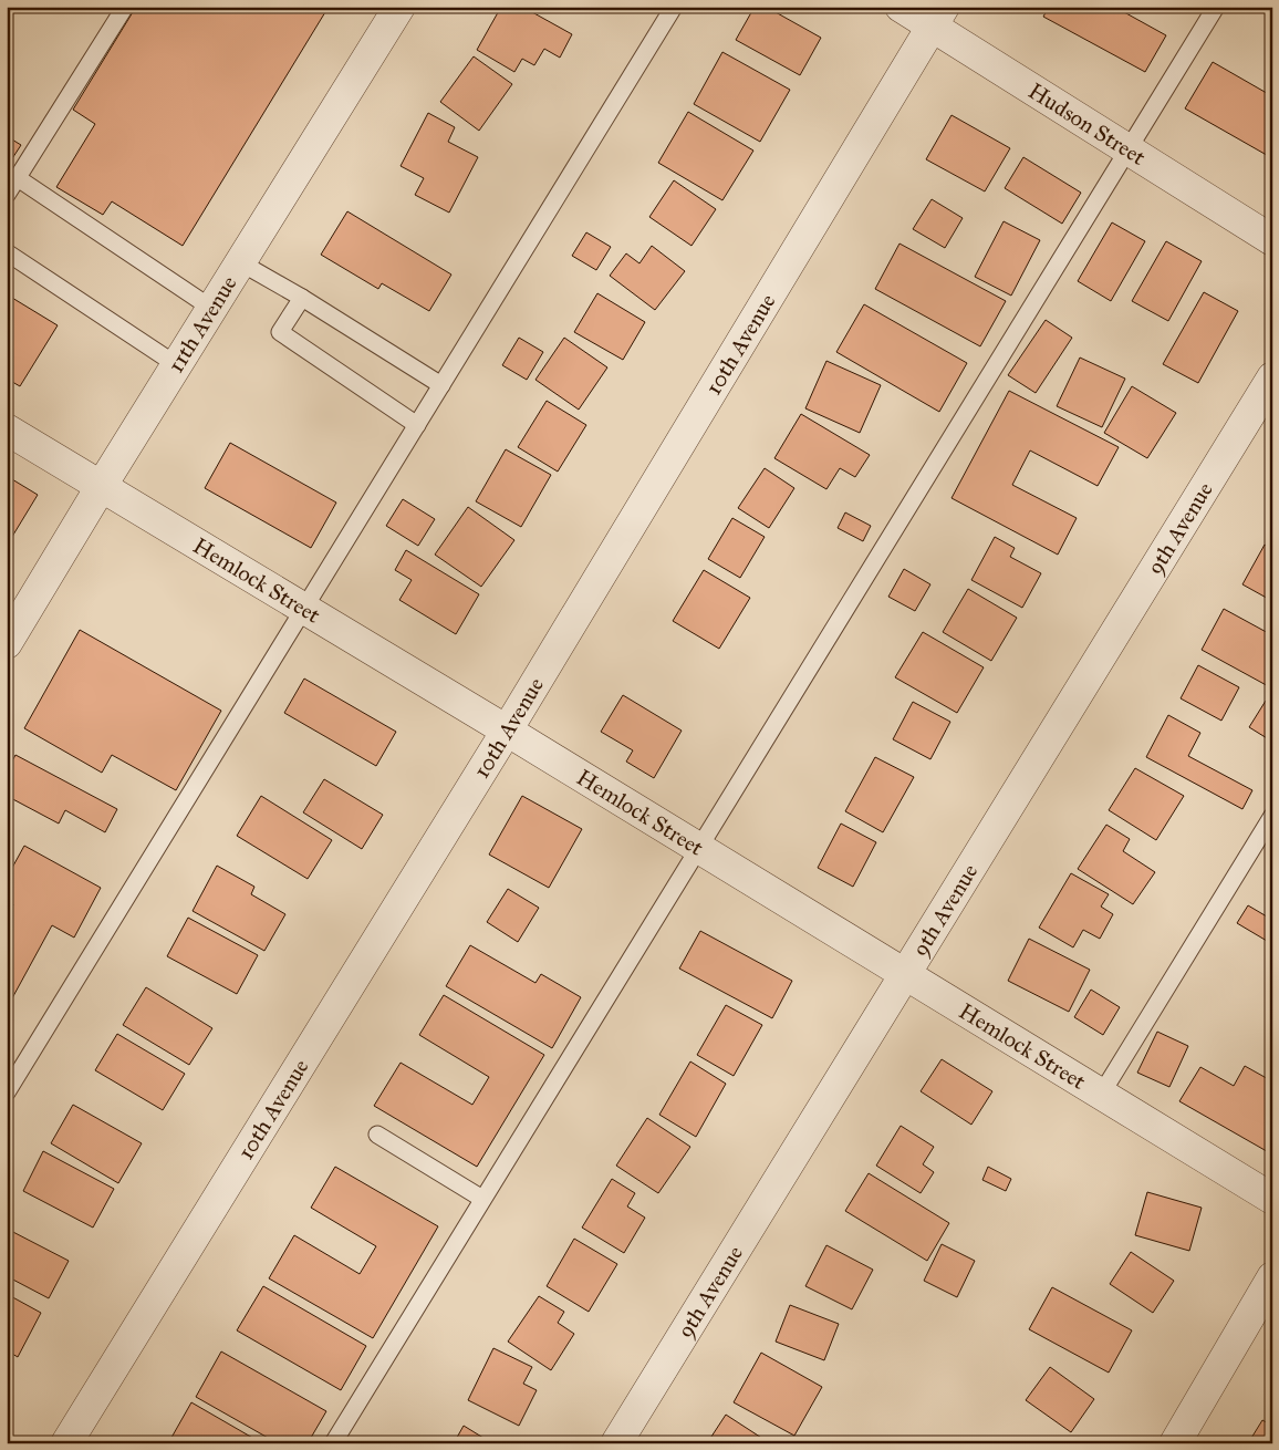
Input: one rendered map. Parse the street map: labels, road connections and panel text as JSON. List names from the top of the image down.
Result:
{
  "streets": {
    "street": [
      "Hudson Street",
      "11th Avenue",
      "10th Avenue",
      "9th Avenue",
      "Hemlock Street"
    ]
  },
  "crossings": [
    ["Hudson Street", "10th Avenue"],
    ["11th Avenue", "Hemlock Street"],
    ["10th Avenue", "Hemlock Street"],
    ["9th Avenue", "Hemlock Street"]
  ]
}
